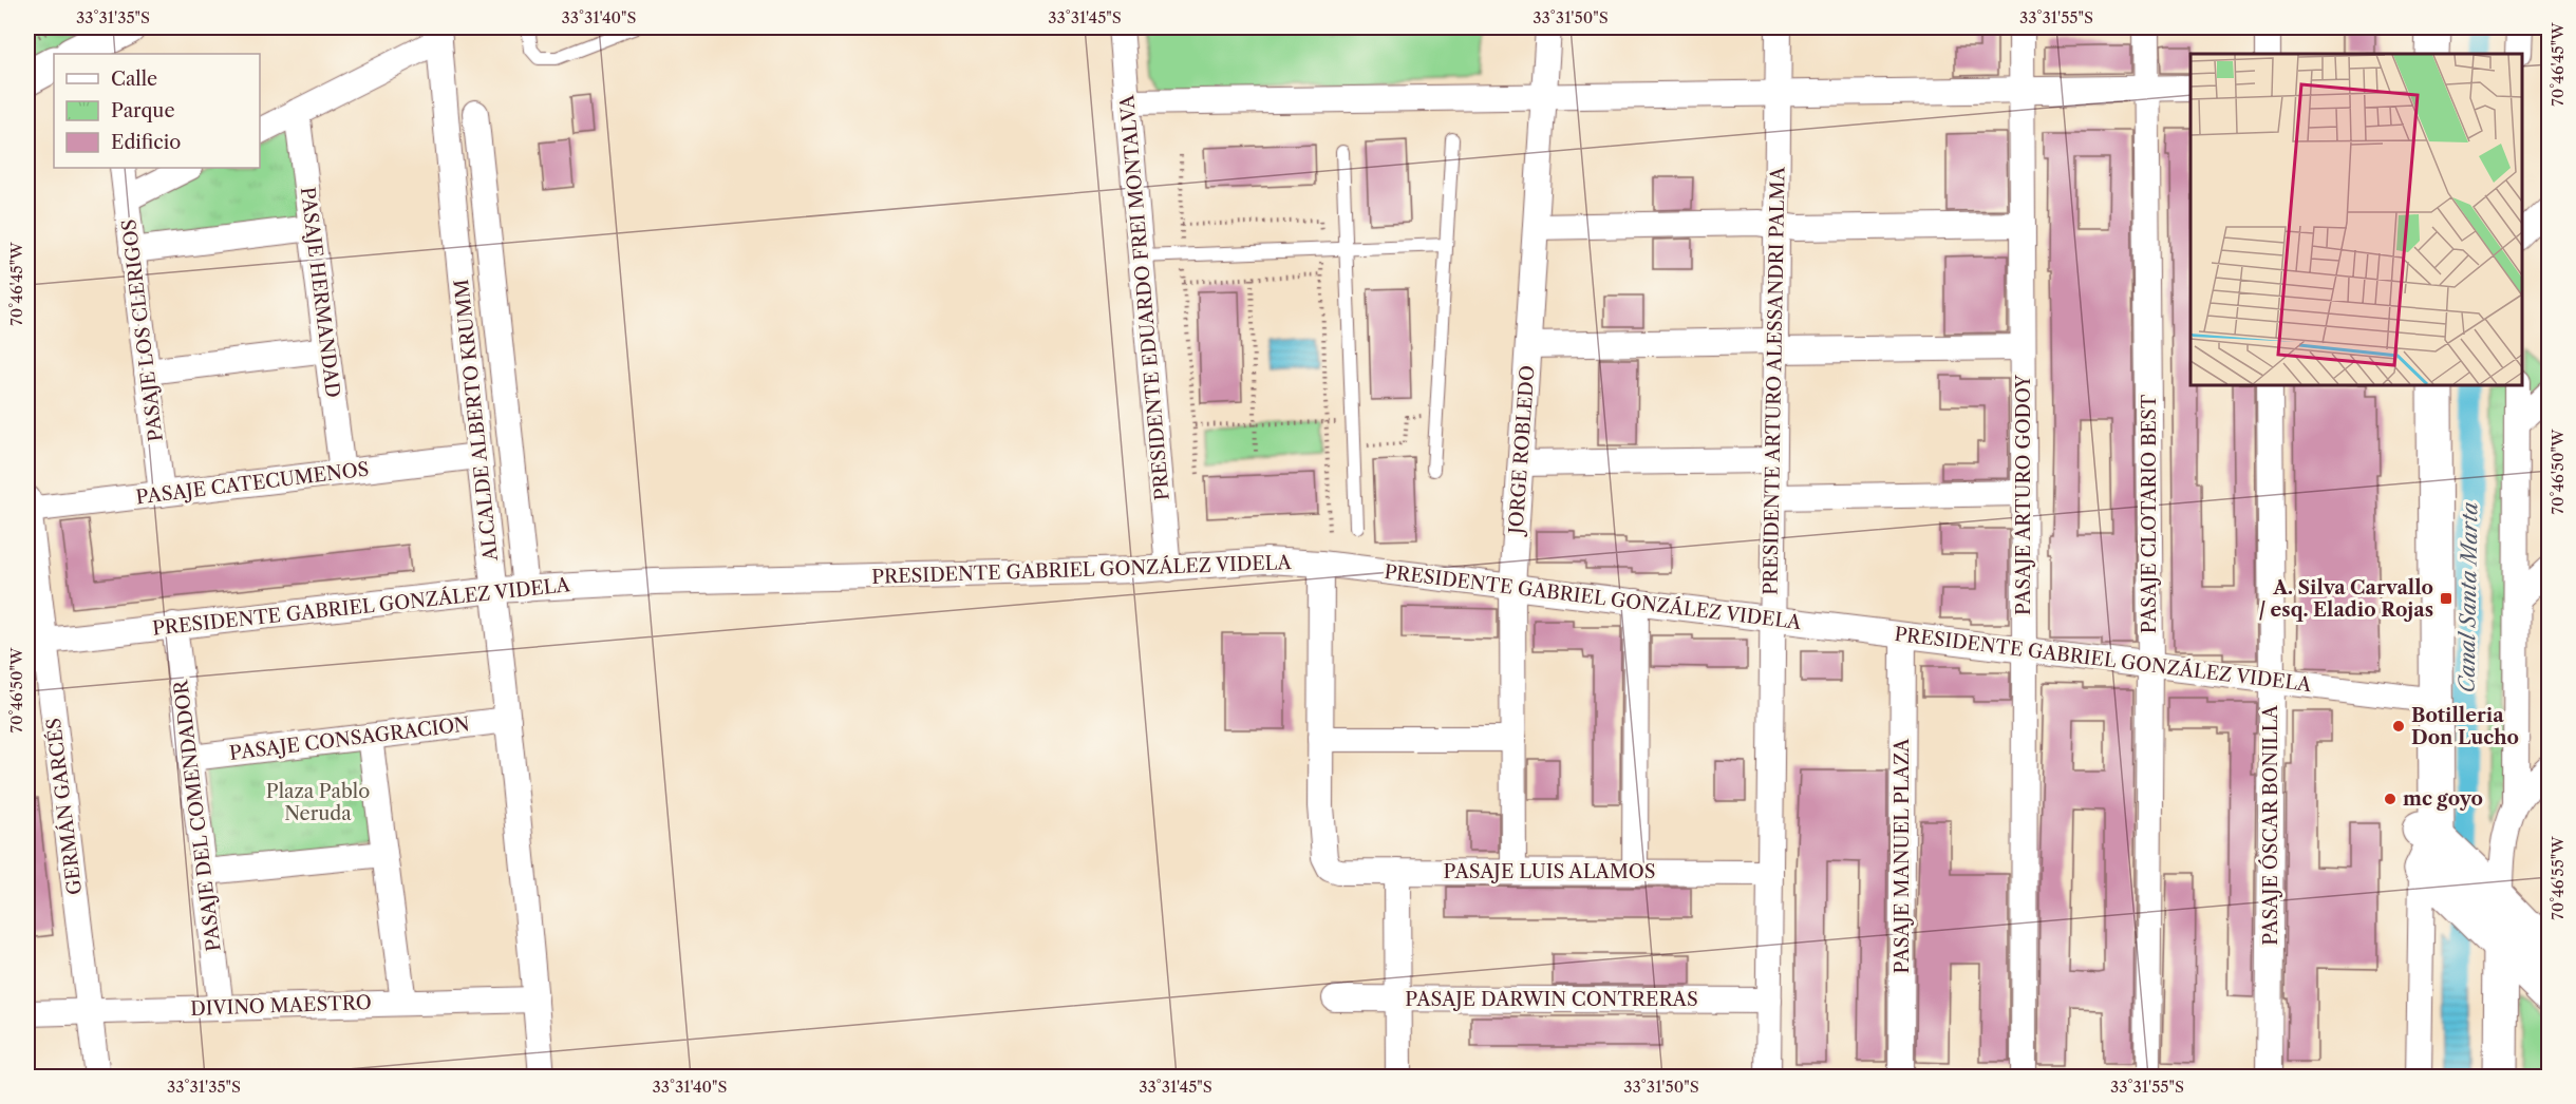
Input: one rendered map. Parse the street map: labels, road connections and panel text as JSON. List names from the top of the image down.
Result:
{
  "streets": {
    "street": [
      "PASAJE HERMANDAD",
      "PRESIDENTE EDUARDO FREI MONTALVA",
      "PASAJE LOS CLERIGOS",
      "PRESIDENTE ARTURO ALESSANDRI PALMA",
      "ALCALDE ALBERTO KRUMM",
      "JORGE ROBLEDO",
      "PASAJE CATECUMENOS",
      "PASAJE ARTURO GODOY",
      "PASAJE CLOTARIO BEST",
      "PRESIDENTE GABRIEL GONZÁLEZ VIDELA",
      "PASAJE CONSAGRACION",
      "GERMÁN GARCÉS",
      "PASAJE DEL COMENDADOR",
      "PASAJE ÓSCAR BONILLA",
      "PASAJE MANUEL PLAZA",
      "PASAJE LUIS ALAMOS",
      "PASAJE DARWIN CONTRERAS",
      "DIVINO MAESTRO"
    ]
  },
  "crossings": [
    ["PASAJE HERMANDAD", "PASAJE CATECUMENOS"],
    ["PRESIDENTE EDUARDO FREI MONTALVA", "PRESIDENTE GABRIEL GONZÁLEZ VIDELA"],
    ["PASAJE LOS CLERIGOS", "PASAJE CATECUMENOS"],
    ["PRESIDENTE ARTURO ALESSANDRI PALMA", "PRESIDENTE GABRIEL GONZÁLEZ VIDELA"],
    ["PRESIDENTE ARTURO ALESSANDRI PALMA", "PASAJE LUIS ALAMOS"],
    ["PRESIDENTE ARTURO ALESSANDRI PALMA", "PASAJE DARWIN CONTRERAS"],
    ["ALCALDE ALBERTO KRUMM", "PASAJE CATECUMENOS"],
    ["ALCALDE ALBERTO KRUMM", "PRESIDENTE GABRIEL GONZÁLEZ VIDELA"],
    ["ALCALDE ALBERTO KRUMM", "PASAJE CONSAGRACION"],
    ["ALCALDE ALBERTO KRUMM", "DIVINO MAESTRO"],
    ["JORGE ROBLEDO", "PRESIDENTE GABRIEL GONZÁLEZ VIDELA"],
    ["JORGE ROBLEDO", "PASAJE LUIS ALAMOS"],
    ["PASAJE CATECUMENOS", "GERMÁN GARCÉS"],
    ["PASAJE ARTURO GODOY", "PRESIDENTE GABRIEL GONZÁLEZ VIDELA"],
    ["PASAJE CLOTARIO BEST", "PRESIDENTE GABRIEL GONZÁLEZ VIDELA"],
    ["PRESIDENTE GABRIEL GONZÁLEZ VIDELA", "GERMÁN GARCÉS"],
    ["PRESIDENTE GABRIEL GONZÁLEZ VIDELA", "PASAJE DEL COMENDADOR"],
    ["PRESIDENTE GABRIEL GONZÁLEZ VIDELA", "PASAJE ÓSCAR BONILLA"],
    ["PRESIDENTE GABRIEL GONZÁLEZ VIDELA", "PASAJE MANUEL PLAZA"],
    ["PASAJE CONSAGRACION", "PASAJE DEL COMENDADOR"],
    ["GERMÁN GARCÉS", "DIVINO MAESTRO"],
    ["PASAJE DEL COMENDADOR", "DIVINO MAESTRO"]
  ],
  "water": ["Canal Santa Marta"],
  "parks": ["Plaza Pablo Neruda"],
  "places": {
    "transit": ["A. Silva Carvallo / esq. Eladio Rojas"],
    "other": ["Botilleria Don Lucho", "mc goyo"]
  },
  "legend": ["Calle", "Parque", "Edificio"],
  "coordinates": [
    "33°31'35\"S",
    "33°31'40\"S",
    "33°31'45\"S",
    "33°31'50\"S",
    "33°31'55\"S",
    "70°46'45\"W",
    "70°46'50\"W",
    "70°46'55\"W"
  ]
}
